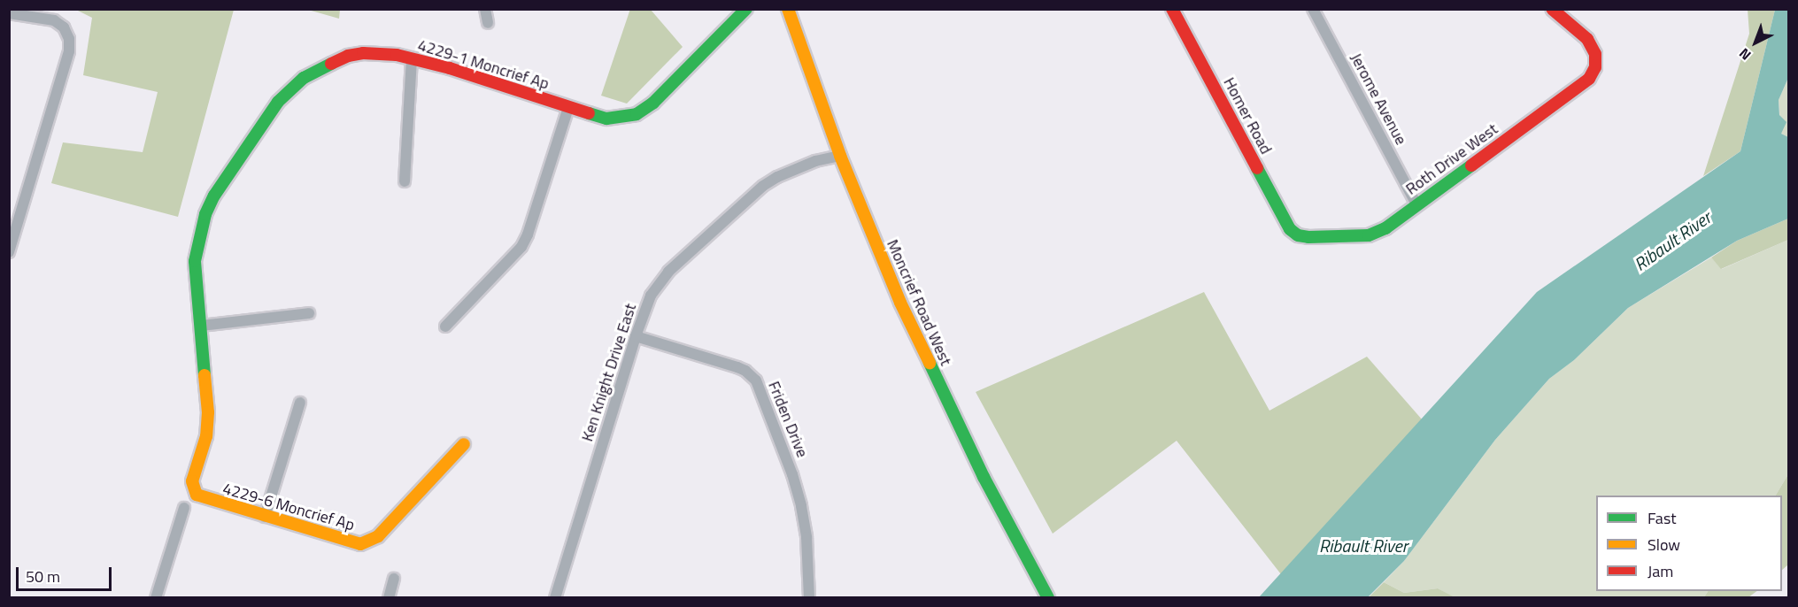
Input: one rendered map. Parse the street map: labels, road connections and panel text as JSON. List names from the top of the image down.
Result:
{
  "streets": {
    "street": [
      "4229-1 Moncrief Ap",
      "Jerome Avenue",
      "Homer Road",
      "Roth Drive West",
      "Moncrief Road West",
      "Ken Knight Drive East",
      "Friden Drive",
      "4229-6 Moncrief Ap"
    ]
  },
  "crossings": [
    ["4229-1 Moncrief Ap", "4229-6 Moncrief Ap"],
    ["Jerome Avenue", "Roth Drive West"],
    ["Homer Road", "Roth Drive West"],
    ["Moncrief Road West", "Ken Knight Drive East"],
    ["Ken Knight Drive East", "Friden Drive"]
  ],
  "water": ["Ribault River"],
  "legend": ["Fast", "Slow", "Jam"],
  "scale_bar": "50 m",
  "north": "bottom left"
}
